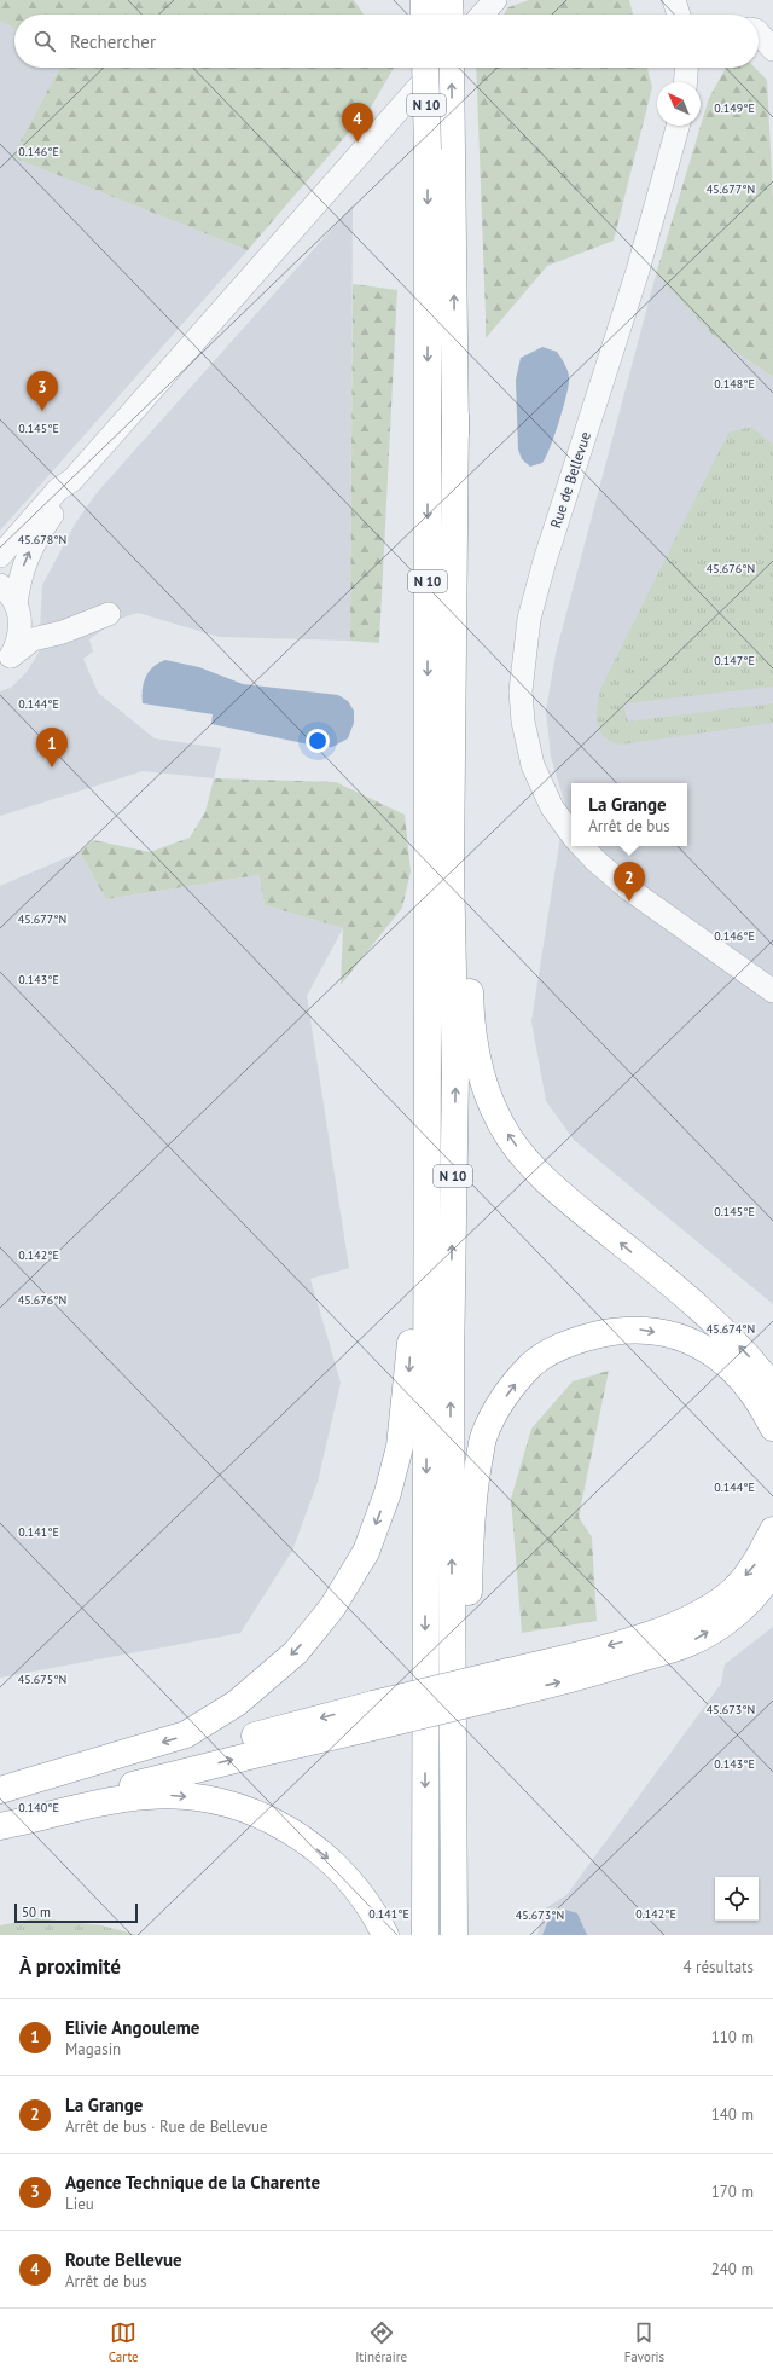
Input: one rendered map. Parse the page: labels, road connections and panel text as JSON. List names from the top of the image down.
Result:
{
  "streets": {
    "highway": ["N 10"],
    "street": ["Rue de Bellevue"]
  },
  "scale_bar": "50 m",
  "north": "top left",
  "page": {
    "search": "Rechercher",
    "pins": [
      "4",
      "3",
      "1",
      "2"
    ],
    "popup": ["La Grange", "Arrêt de bus"],
    "scale": "50 m",
    "heading": ["À proximité", "4 résultats"],
    "list": [
      {
        "mark": "1",
        "name": "Elivie Angouleme",
        "note": "Magasin",
        "value": "110 m"
      },
      {
        "mark": "2",
        "name": "La Grange",
        "note": "Arrêt de bus · Rue de Bellevue",
        "value": "140 m"
      },
      {
        "mark": "3",
        "name": "Agence Technique de la Charente",
        "note": "Lieu",
        "value": "170 m"
      },
      {
        "mark": "4",
        "name": "Route Bellevue",
        "note": "Arrêt de bus",
        "value": "240 m"
      }
    ],
    "nav": ["Carte", "Itinéraire", "Favoris"]
  },
  "coordinates": [
    "0.149°E",
    "0.146°E",
    "45.677°N",
    "0.148°E",
    "0.145°E",
    "45.678°N",
    "45.676°N",
    "0.147°E",
    "0.144°E",
    "0.143°E",
    "0.142°E",
    "45.674°N",
    "0.141°E",
    "45.675°N",
    "45.673°N",
    "0.140°E"
  ]
}
